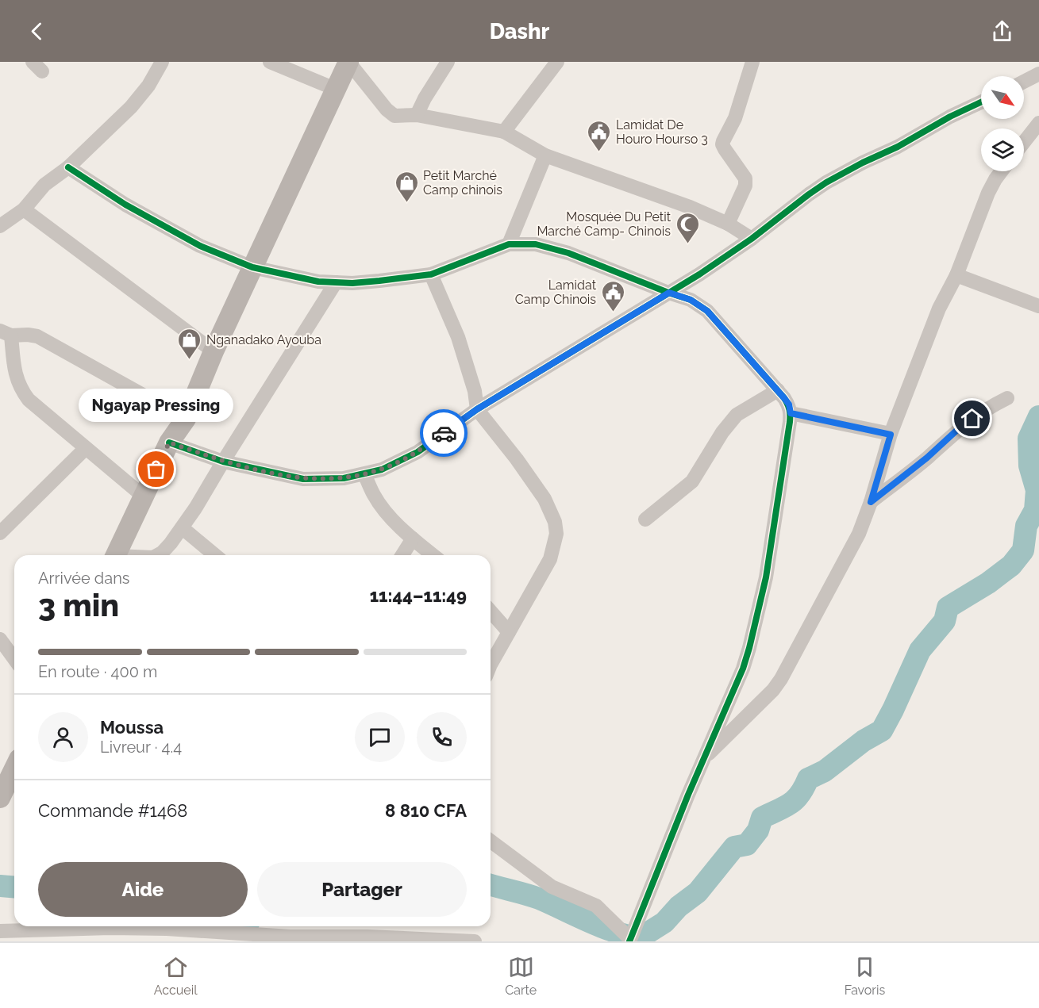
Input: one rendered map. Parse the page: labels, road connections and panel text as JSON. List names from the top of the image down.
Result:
{
  "places": {
    "public building": ["Lamidat De Houro Hourso 3", "Lamidat Camp Chinois"],
    "shop": ["Petit Marché Camp chinois", "Nganadako Ayouba"],
    "mosque": ["Mosquée Du Petit Marché Camp- Chinois"],
    "other": ["Ngayap Pressing"]
  },
  "north": "bottom right",
  "page": {
    "header": "Dashr",
    "bubble": "Ngayap Pressing",
    "heading": ["3 min", "Arrivée dans", "11:44–11:49"],
    "panel": [
      "Moussa",
      "Livreur · 4.4",
      "Commande #1468",
      "8 810 CFA"
    ],
    "bar": "En route · 400 m",
    "buttons": ["Aide", "Partager"],
    "tabs": ["Accueil", "Carte", "Favoris"]
  }
}
